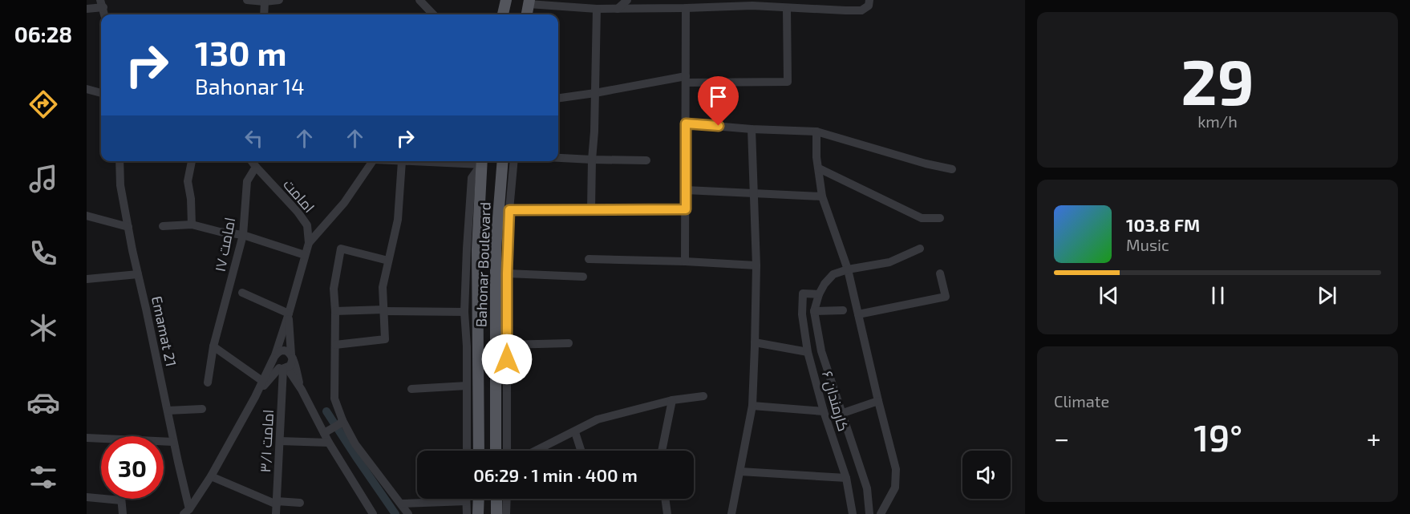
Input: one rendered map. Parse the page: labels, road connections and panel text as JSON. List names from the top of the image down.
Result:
{
  "streets": {
    "main road": ["Bahonar Boulevard"],
    "street": [
      "امامت",
      "امامت ۱۷",
      "Emamat 21",
      "کارمندان ۶",
      "امامت ۳/۱"
    ]
  },
  "crossings": [
    ["امامت", "امامت ۱۷"]
  ],
  "page": {
    "tabs": "06:28",
    "tile": [
      ["29", "km/h"],
      "Climate"
    ],
    "turn": ["130 m", "Bahonar 14"],
    "song": ["103.8 FM", "Music"],
    "heat": ["−", "19°", "+"],
    "limit": "30",
    "trip": "06:29 · 1 min · 400 m"
  }
}
